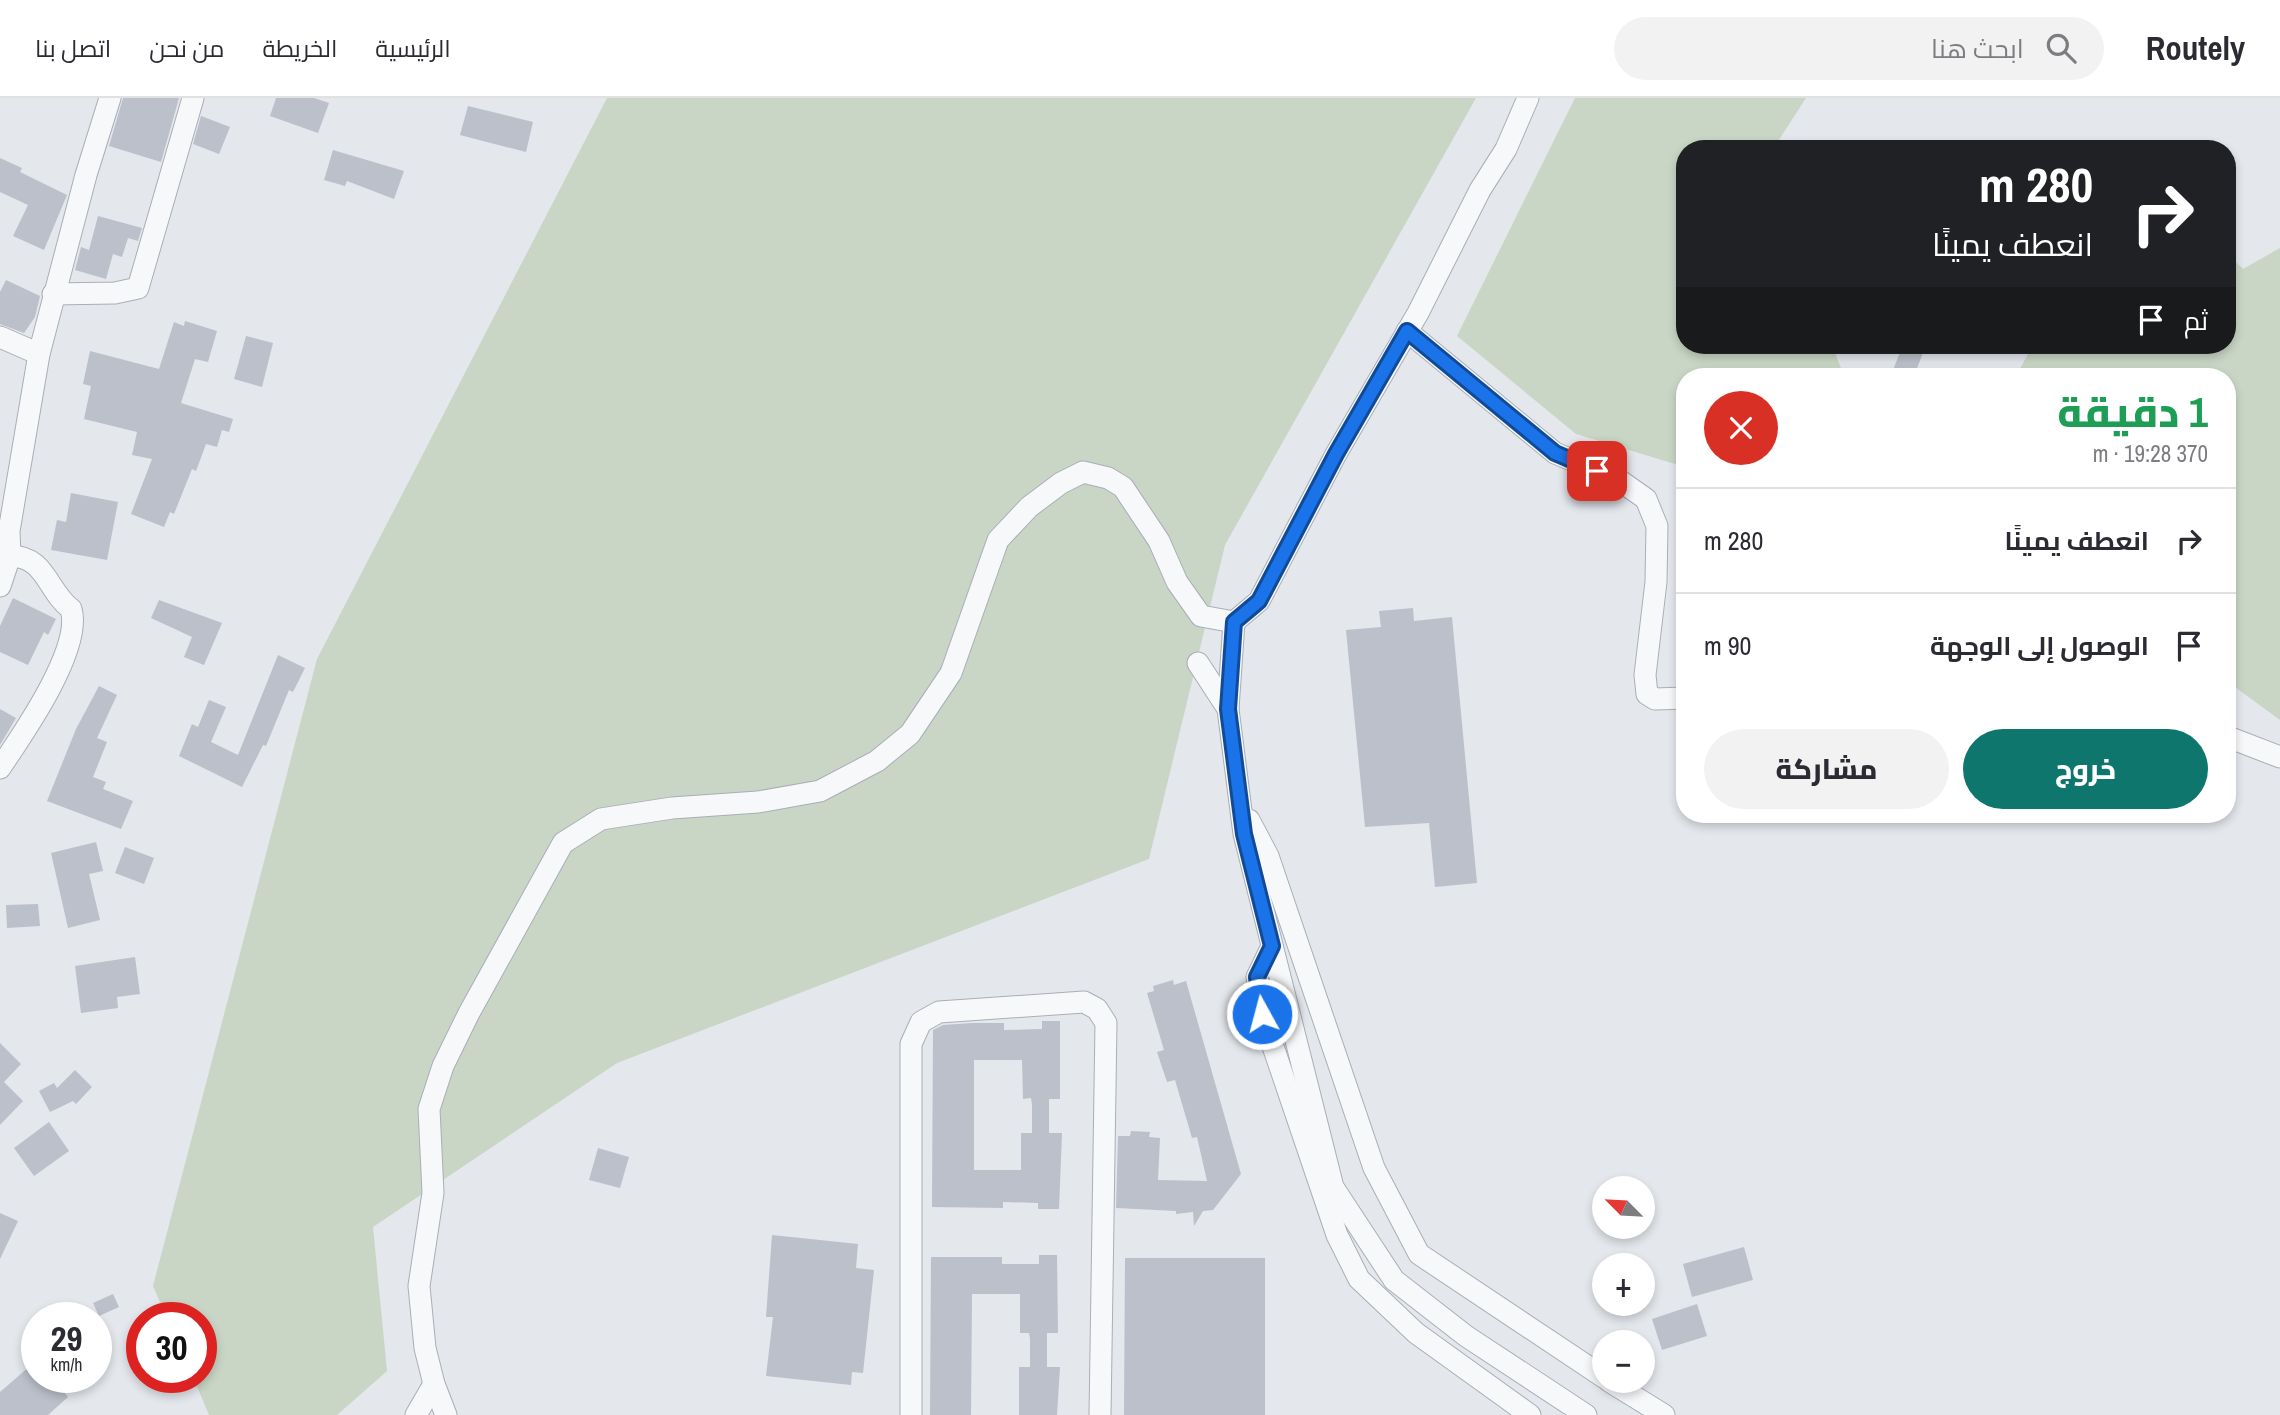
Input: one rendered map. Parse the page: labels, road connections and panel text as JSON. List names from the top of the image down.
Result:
{
  "north": "top left",
  "page": {
    "header": "Routely",
    "search": "ابحث هنا",
    "nav": [
      "الرئيسية",
      "الخريطة",
      "من نحن",
      "اتصل بنا"
    ],
    "turn": ["280 m", "انعطف يمينًا"],
    "then": "ثم",
    "heading": ["1 دقيقة", "370 m · 19:28"],
    "list": [
      {
        "name": "انعطف يمينًا",
        "value": "280 m"
      },
      {
        "name": "الوصول إلى الوجهة",
        "value": "90 m"
      }
    ],
    "buttons": ["خروج", "مشاركة"],
    "map_buttons": ["+", "−"],
    "speed": "29 km/h",
    "limit": "30"
  }
}
